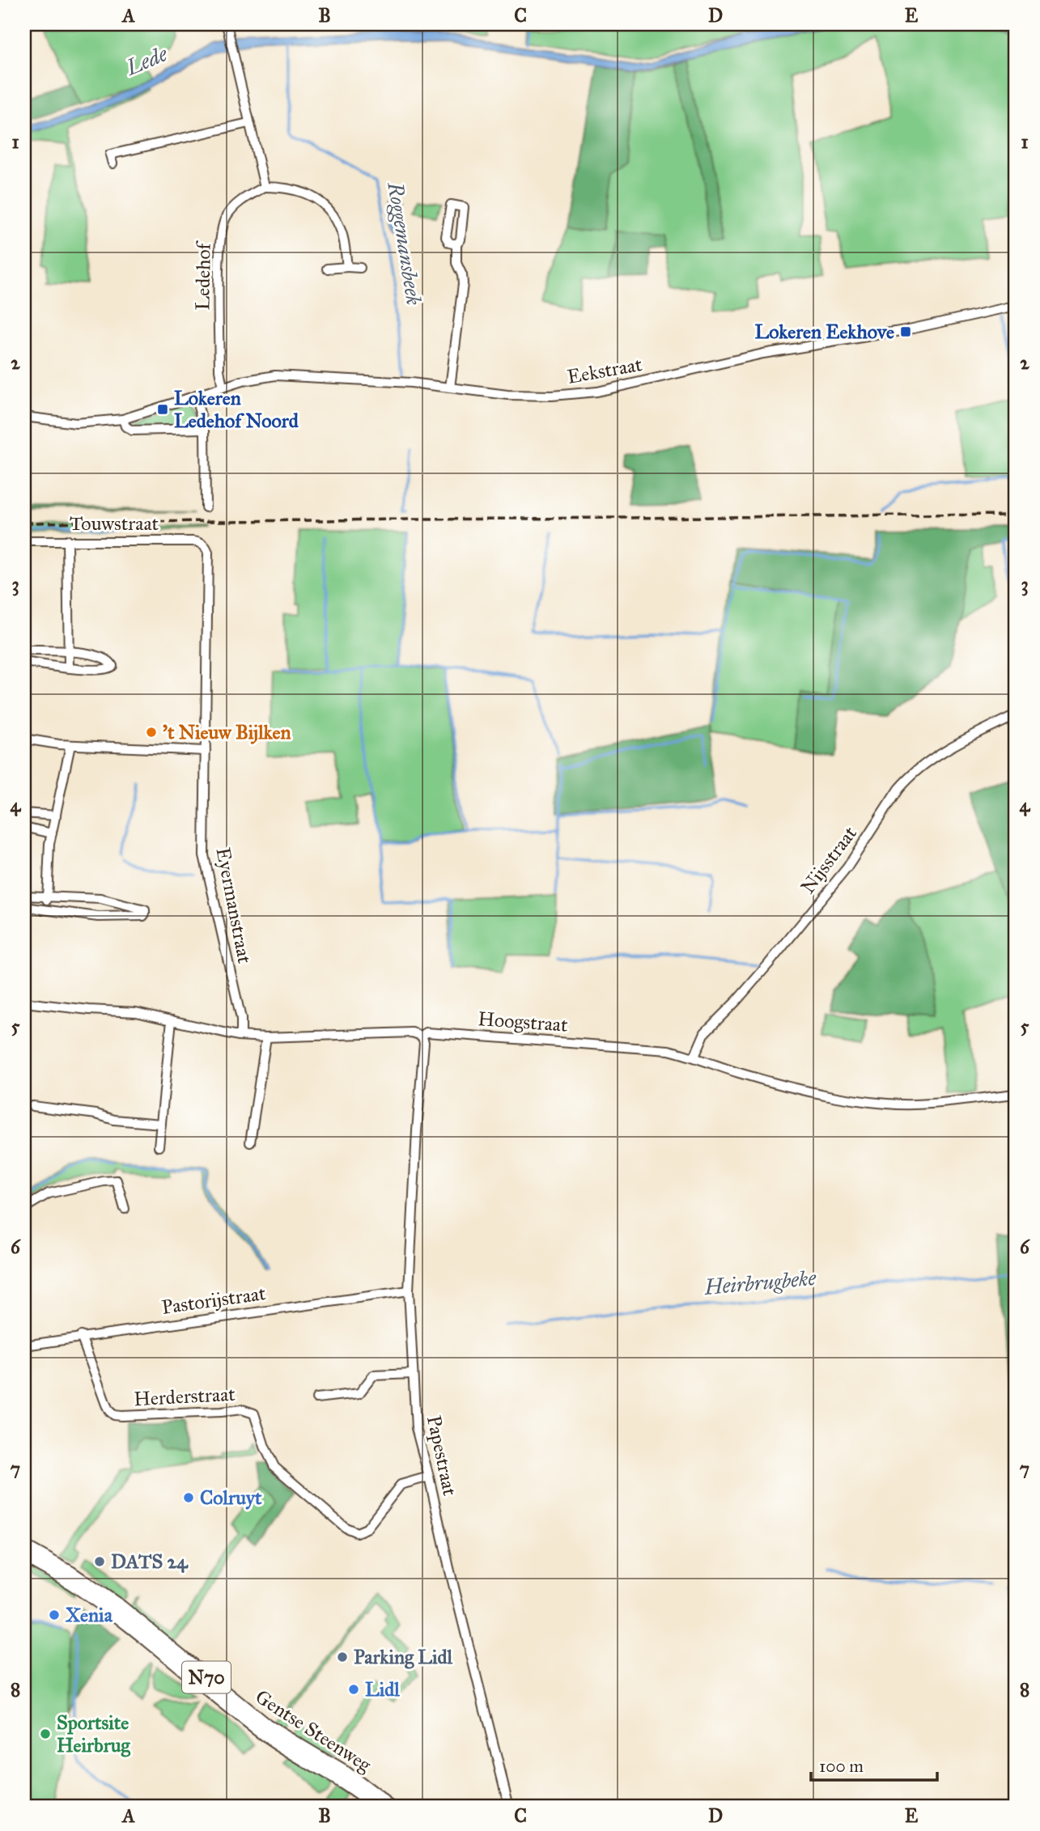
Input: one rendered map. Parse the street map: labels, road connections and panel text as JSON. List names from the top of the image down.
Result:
{
  "streets": {
    "main road": ["N70", "Gentse Steenweg"],
    "street": [
      "Ledehof",
      "Eekstraat",
      "Touwstraat",
      "Nijsstraat",
      "Eyermanstraat",
      "Hoogstraat",
      "Pastorijstraat",
      "Herderstraat",
      "Papestraat"
    ]
  },
  "crossings": [
    ["Ledehof", "Eekstraat"],
    ["Touwstraat", "Eyermanstraat"],
    ["Nijsstraat", "Hoogstraat"],
    ["Eyermanstraat", "Hoogstraat"],
    ["Hoogstraat", "Papestraat"],
    ["Pastorijstraat", "Herderstraat"],
    ["Pastorijstraat", "Papestraat"],
    ["Herderstraat", "Papestraat"]
  ],
  "water": ["Lede", "Roggemansbeek", "Heirbrugbeke"],
  "places": {
    "transit": ["Lokeren Eekhove", "Lokeren Ledehof Noord"],
    "other": [
      "'t Nieuw Bijlken",
      "Colruyt",
      "DATS 24",
      "Xenia",
      "Parking Lidl",
      "Lidl",
      "Sportsite Heirbrug"
    ]
  },
  "scale_bar": "100 m",
  "grid": {
    "columns": [
      "A",
      "B",
      "C",
      "D",
      "E"
    ],
    "rows": [
      "1",
      "2",
      "3",
      "4",
      "5",
      "6",
      "7",
      "8"
    ]
  }
}
